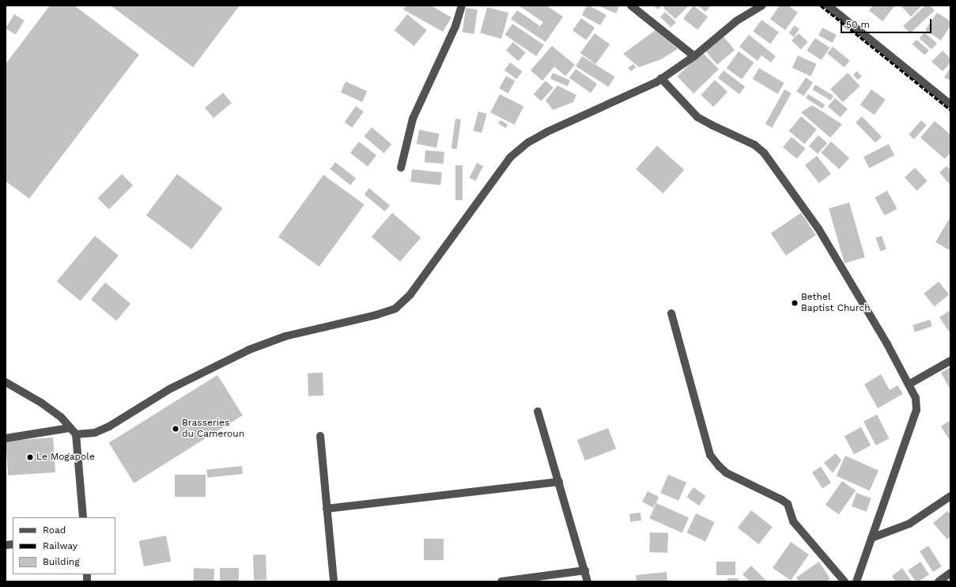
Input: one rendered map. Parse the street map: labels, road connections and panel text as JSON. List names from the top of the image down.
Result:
{
  "places": ["Bethel Baptist Church", "Brasseries du Cameroun", "Le Mogapole"],
  "legend": ["Road", "Railway", "Building"],
  "scale_bar": "50 m"
}
